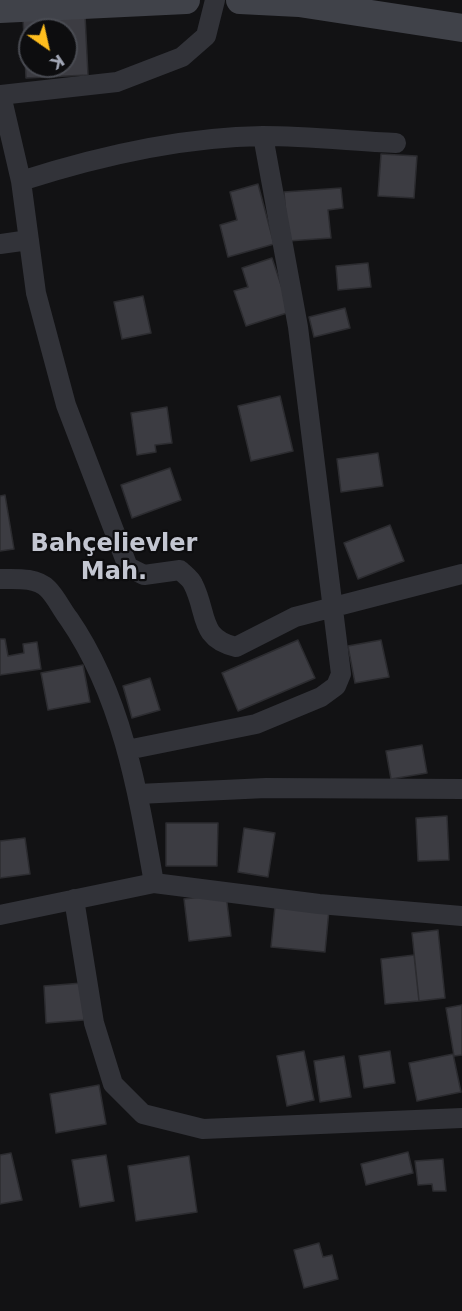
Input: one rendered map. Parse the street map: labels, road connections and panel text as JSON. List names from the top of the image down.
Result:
{
  "districts": ["Bahçelievler Mah."],
  "north": "bottom right"
}
